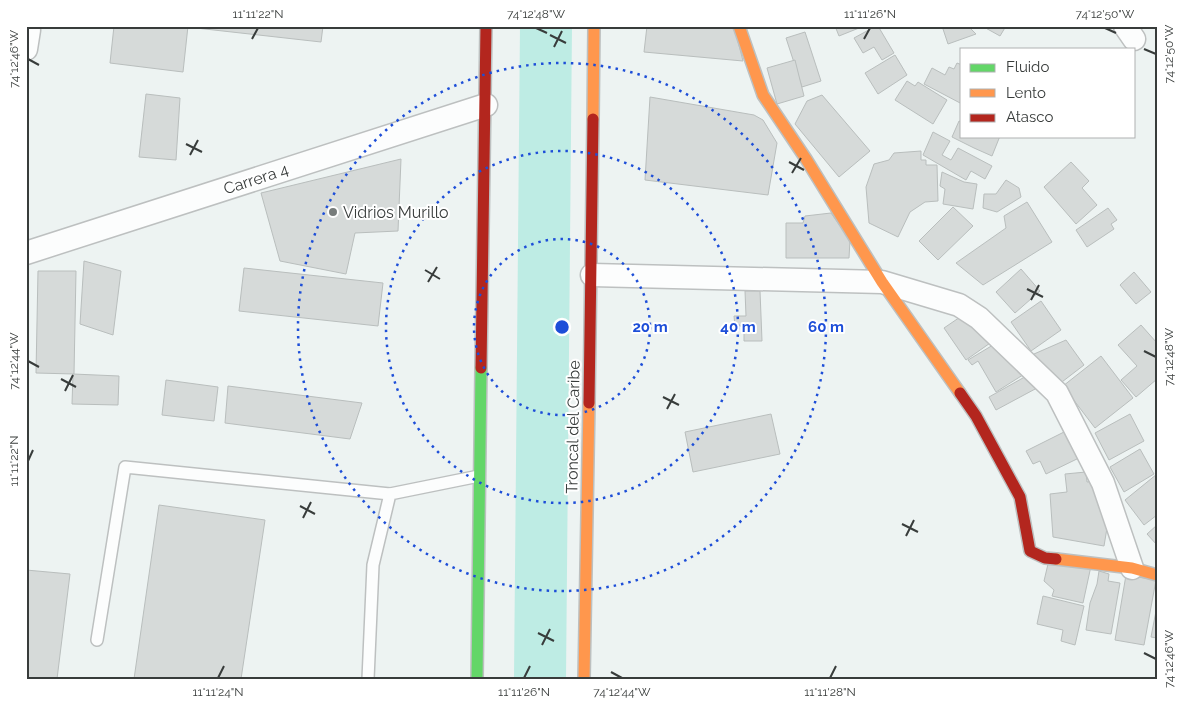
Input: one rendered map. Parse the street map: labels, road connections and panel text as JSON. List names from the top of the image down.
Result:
{
  "streets": {
    "main road": ["Troncal del Caribe"],
    "street": ["Carrera 4"]
  },
  "places": ["Vidrios Murillo"],
  "legend": ["Fluido", "Lento", "Atasco"],
  "coordinates": [
    "11°11'22\"N",
    "74°12'48\"W",
    "11°11'26\"N",
    "74°12'50\"W",
    "74°12'46\"W",
    "74°12'44\"W",
    "11°11'24\"N",
    "11°11'28\"N"
  ],
  "rings": ["20 m", "40 m", "60 m"]
}
